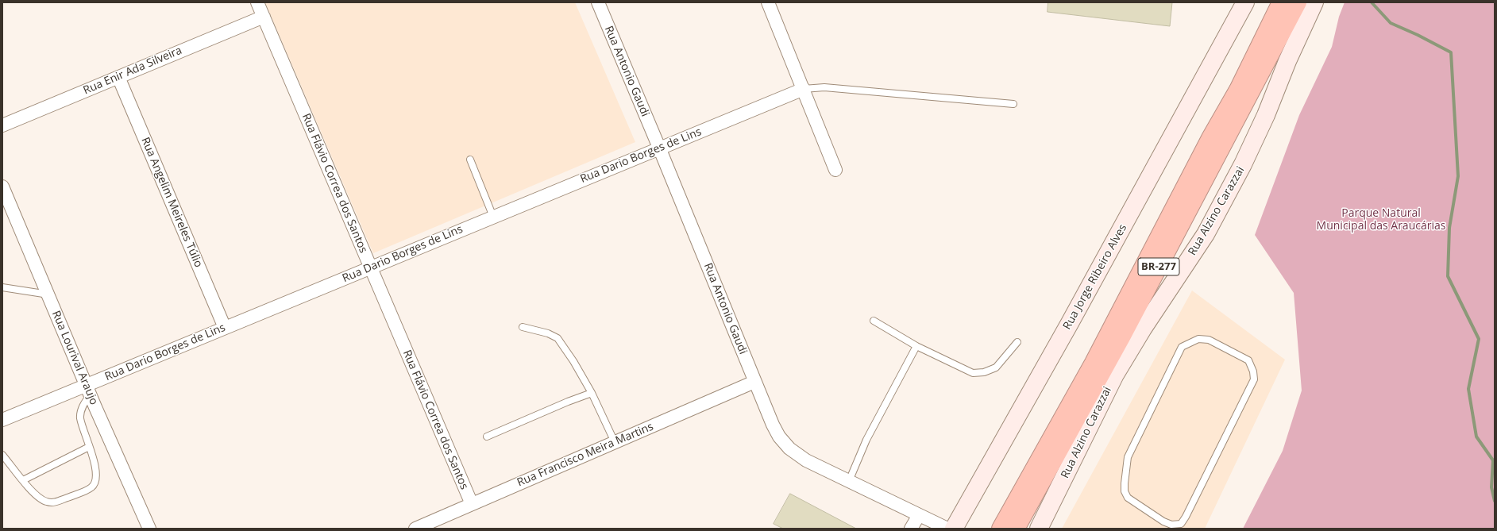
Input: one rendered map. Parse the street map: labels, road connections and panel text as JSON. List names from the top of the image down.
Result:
{
  "streets": {
    "highway": ["BR-277"],
    "main road": ["Rua Alzino Carazzai", "Rua Jorge Ribeiro Alves"],
    "street": [
      "Rua Enir Ada Silveira",
      "Rua Antonio Gaudi",
      "Rua Dario Borges de Lins",
      "Rua Flávio Correa dos Santos",
      "Rua Angelim Meireles Túlio",
      "Rua Lourival Araujo",
      "Rua Francisco Meira Martins"
    ]
  },
  "crossings": [
    ["Rua Enir Ada Silveira", "Rua Flávio Correa dos Santos"],
    ["Rua Enir Ada Silveira", "Rua Angelim Meireles Túlio"],
    ["Rua Antonio Gaudi", "Rua Dario Borges de Lins"],
    ["Rua Antonio Gaudi", "Rua Francisco Meira Martins"],
    ["Rua Dario Borges de Lins", "Rua Flávio Correa dos Santos"],
    ["Rua Dario Borges de Lins", "Rua Angelim Meireles Túlio"],
    ["Rua Dario Borges de Lins", "Rua Lourival Araujo"],
    ["Rua Flávio Correa dos Santos", "Rua Francisco Meira Martins"]
  ],
  "parks": ["Parque Natural Municipal das Araucárias"]
}
